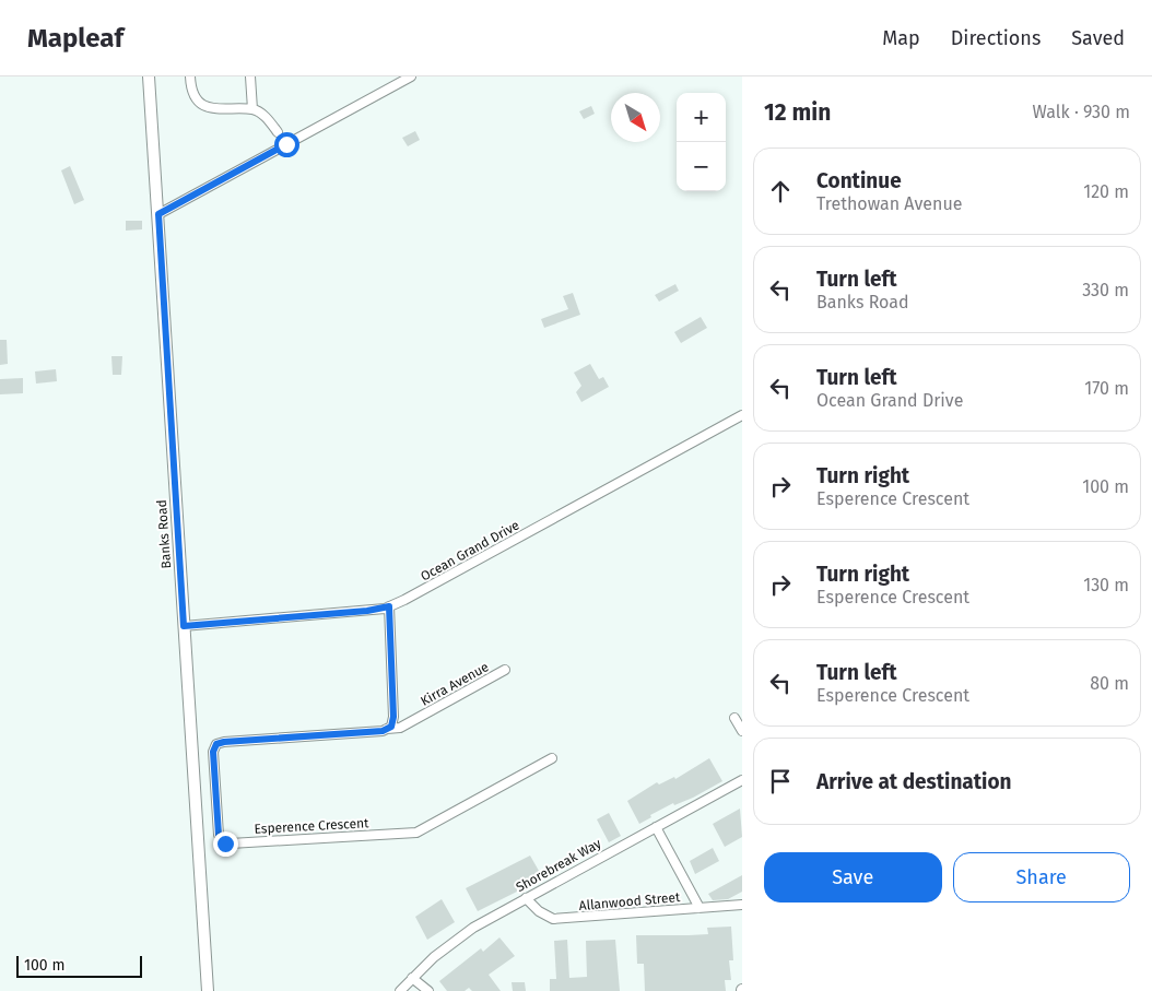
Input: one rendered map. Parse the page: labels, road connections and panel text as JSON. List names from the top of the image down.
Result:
{
  "streets": {
    "street": [
      "Banks Road",
      "Ocean Grand Drive",
      "Kirra Avenue",
      "Esperence Crescent",
      "Shorebreak Way",
      "Allanwood Street"
    ]
  },
  "crossings": [
    ["Banks Road", "Ocean Grand Drive"],
    ["Kirra Avenue", "Esperence Crescent"],
    ["Shorebreak Way", "Allanwood Street"]
  ],
  "scale_bar": "100 m",
  "north": "bottom right",
  "page": {
    "header": "Mapleaf",
    "nav": ["Map", "Directions", "Saved"],
    "heading": ["12 min", "Walk · 930 m"],
    "map_buttons": ["+", "−"],
    "list": [
      ["Continue", "Trethowan Avenue", "120 m"],
      ["Turn left", "Banks Road", "330 m"],
      ["Turn left", "Ocean Grand Drive", "170 m"],
      ["Turn right", "Esperence Crescent", "100 m"],
      ["Turn right", "Esperence Crescent", "130 m"],
      ["Turn left", "Esperence Crescent", "80 m"],
      "Arrive at destination"
    ],
    "buttons": ["Save", "Share"],
    "scale": "100 m"
  }
}
